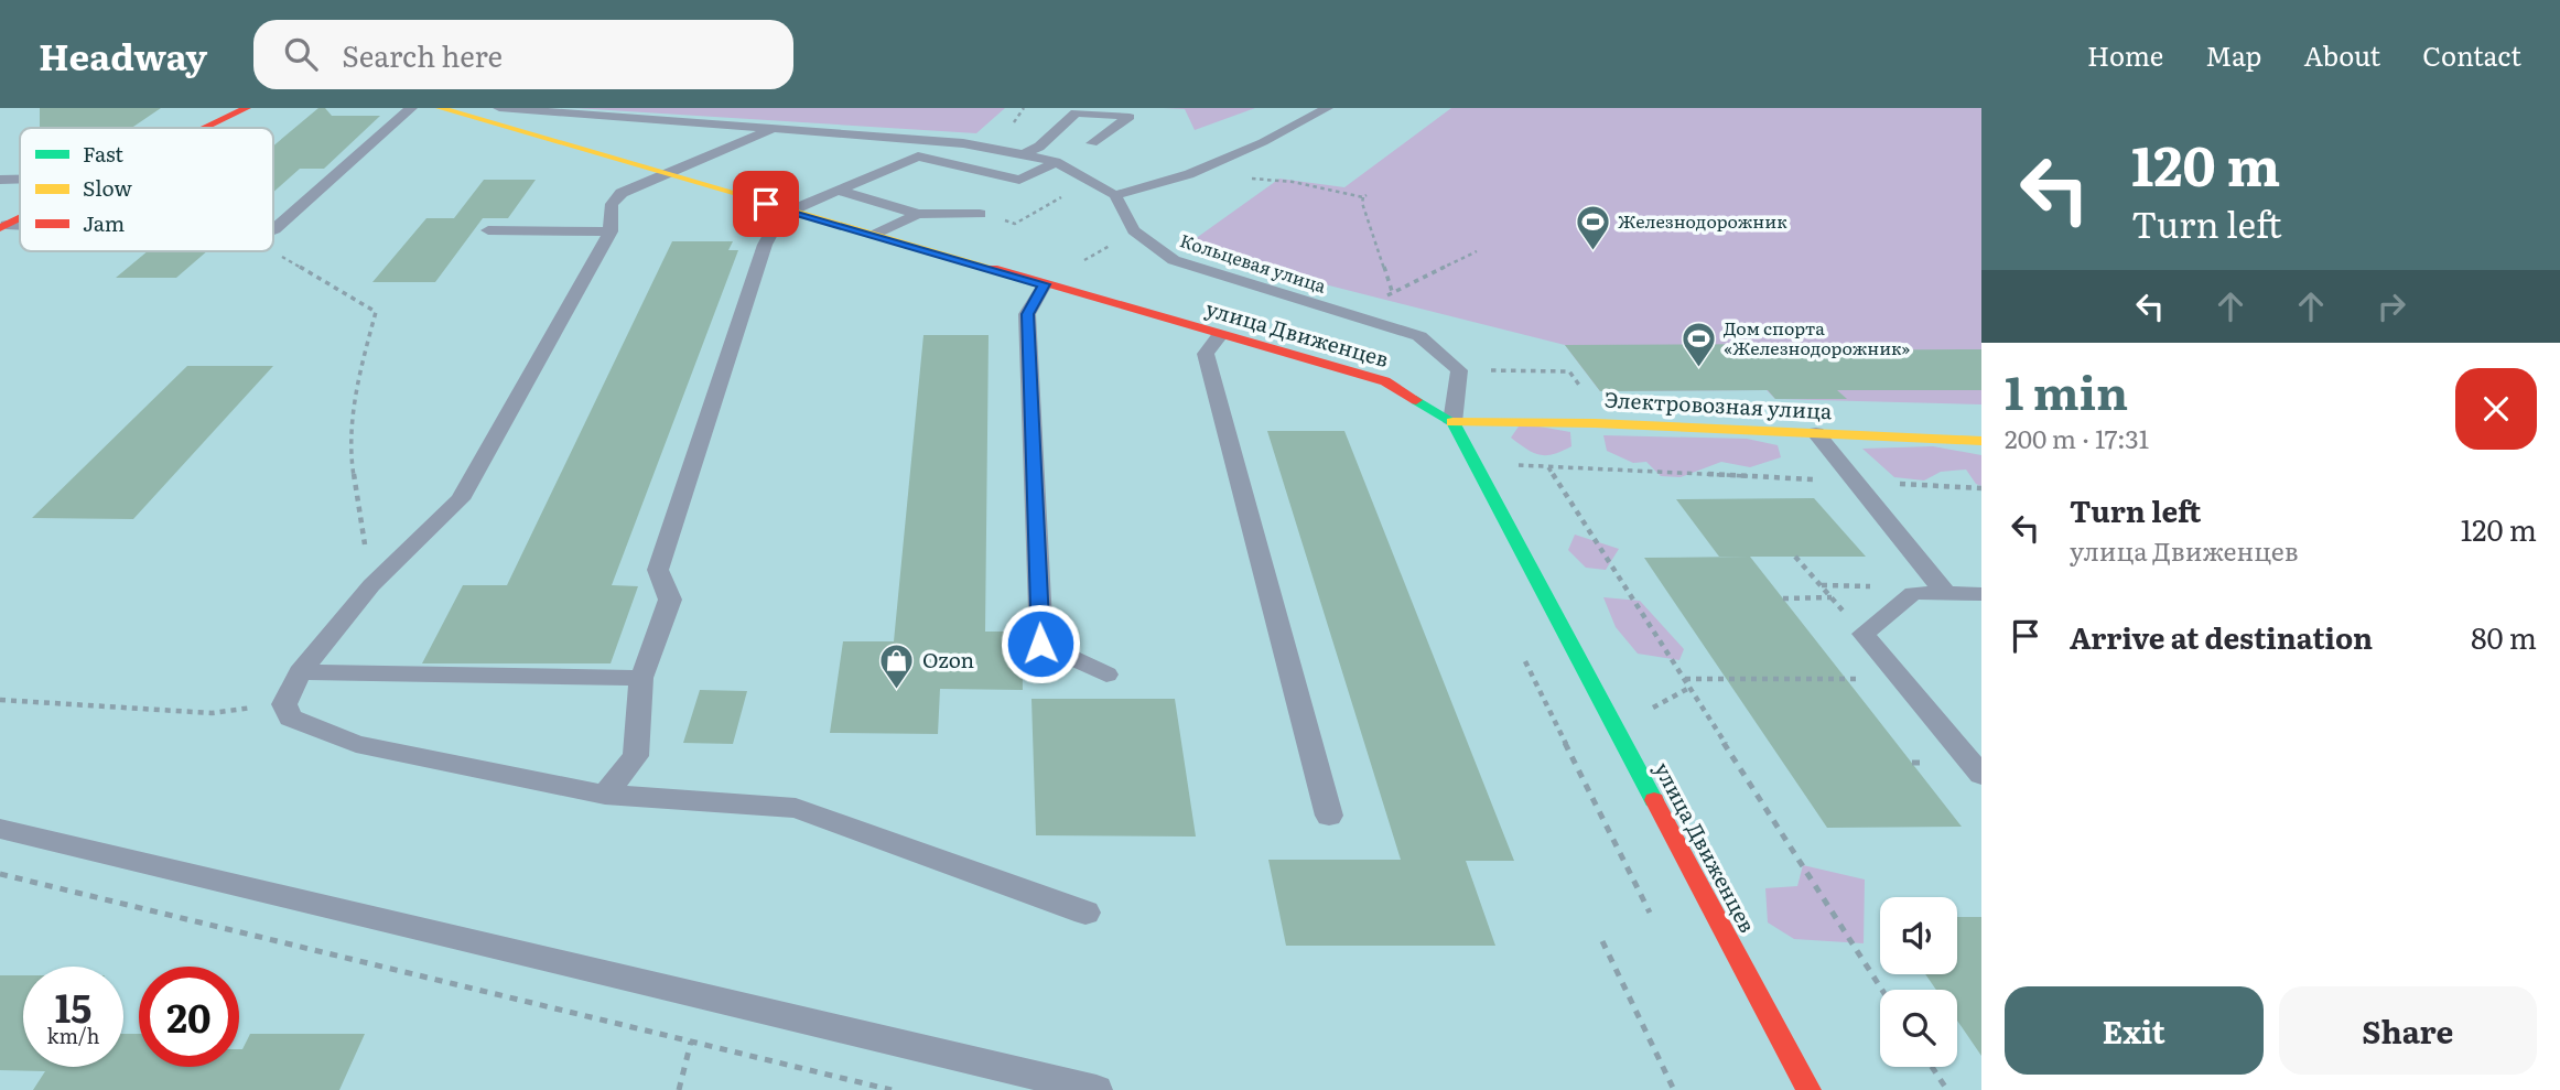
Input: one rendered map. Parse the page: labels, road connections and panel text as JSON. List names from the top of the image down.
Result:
{
  "streets": {
    "street": ["улица Движенцев", "Электровозная улица"],
    "lane": ["Кольцевая улица"]
  },
  "crossings": [
    ["Кольцевая улица", "улица Движенцев"],
    ["Кольцевая улица", "Электровозная улица"],
    ["улица Движенцев", "Электровозная улица"]
  ],
  "places": {
    "sports": ["Железнодорожник", "Дом спорта «Железнодорожник»"],
    "shop": ["Ozon"]
  },
  "legend": ["Fast", "Slow", "Jam"],
  "page": {
    "header": "Headway",
    "search": "Search here",
    "nav": [
      "Home",
      "Map",
      "About",
      "Contact"
    ],
    "turn": ["120 m", "Turn left"],
    "heading": ["1 min", "200 m · 17:31"],
    "list": [
      {
        "name": "Turn left",
        "note": "улица Движенцев",
        "value": "120 m"
      },
      {
        "name": "Arrive at destination",
        "value": "80 m"
      }
    ],
    "speed": "15 km/h",
    "limit": "20",
    "buttons": ["Exit", "Share"]
  }
}
